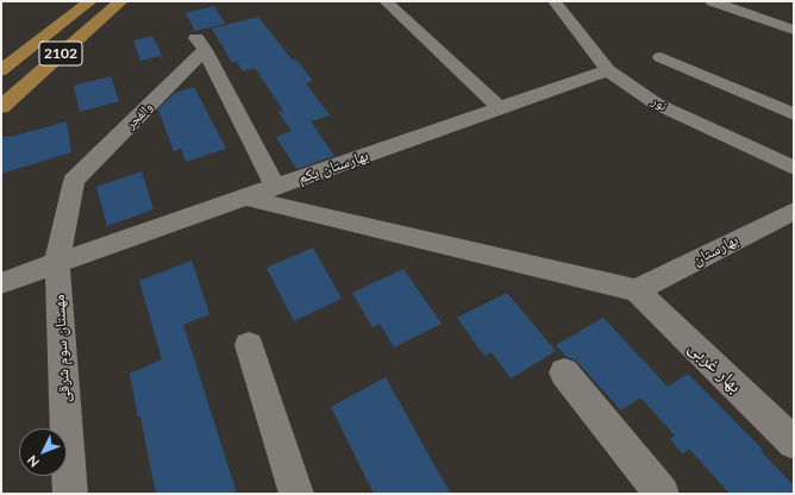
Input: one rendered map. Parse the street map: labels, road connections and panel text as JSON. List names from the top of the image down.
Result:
{
  "streets": {
    "main road": ["2102"],
    "street": [
      "نور",
      "والفجر",
      "بهارستان یکم",
      "بهارستان",
      "مهستان سوم شرقی",
      "بهار غربی"
    ]
  },
  "crossings": [
    ["نور", "بهارستان یکم"],
    ["والفجر", "بهارستان یکم"],
    ["والفجر", "مهستان سوم شرقی"],
    ["بهارستان یکم", "مهستان سوم شرقی"],
    ["بهارستان", "بهار غربی"]
  ],
  "north": "bottom left"
}
